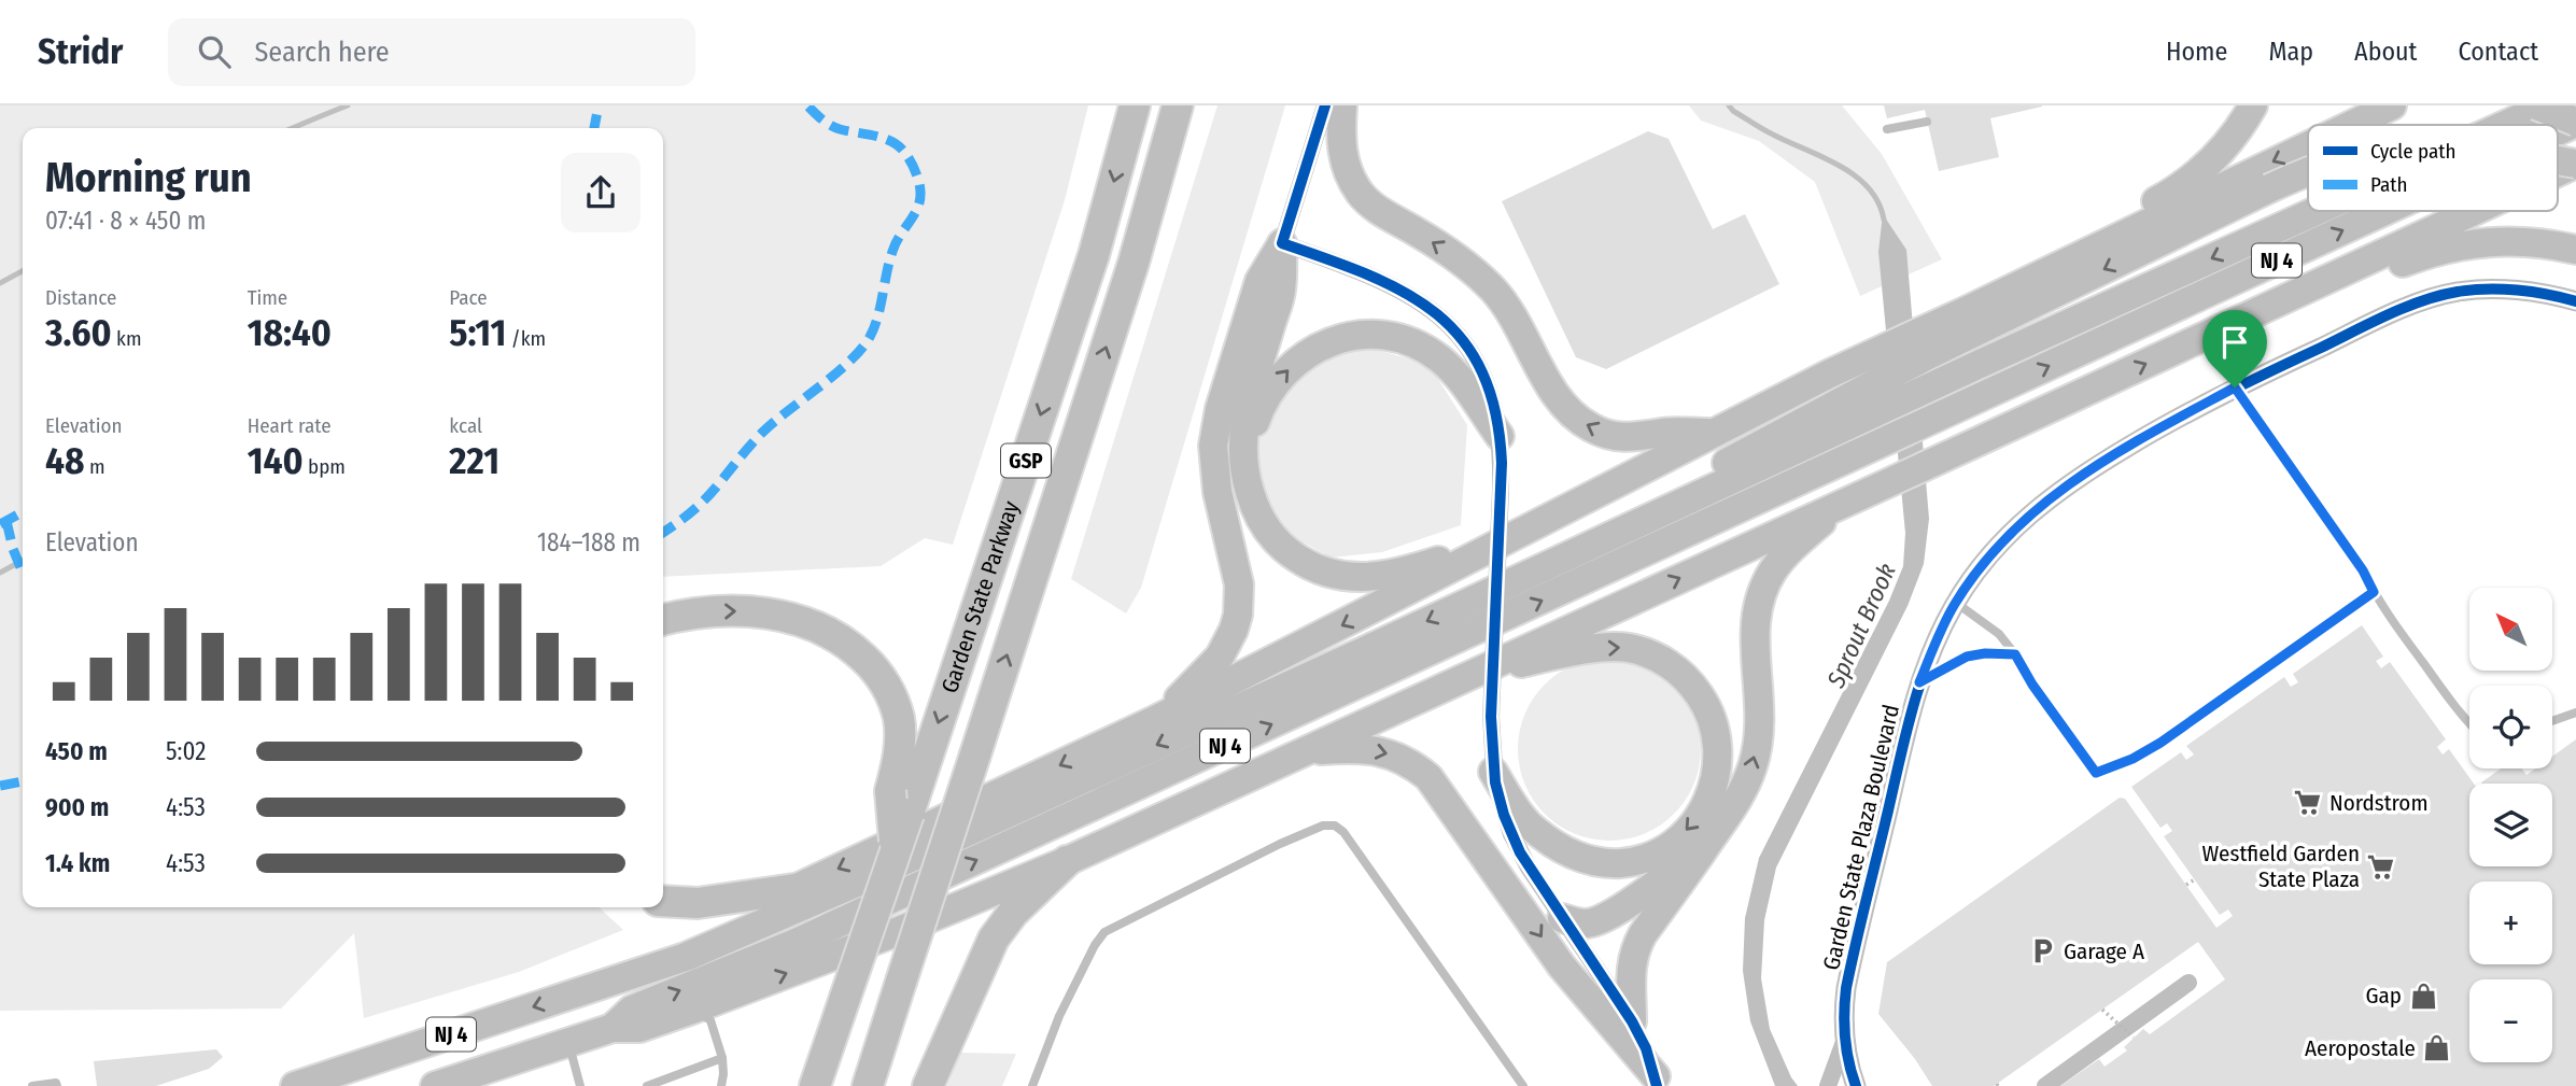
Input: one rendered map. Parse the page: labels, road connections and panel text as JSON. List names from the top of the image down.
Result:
{
  "streets": {
    "highway": ["NJ 4", "GSP", "Garden State Parkway"],
    "street": ["Garden State Plaza Boulevard"]
  },
  "water": ["Sprout Brook"],
  "places": {
    "supermarket": ["Nordstrom", "Westfield Garden State Plaza"],
    "parking": ["Garage A"],
    "shop": ["Gap", "Aeropostale"]
  },
  "legend": ["Cycle path", "Path"],
  "north": "top left",
  "page": {
    "header": "Stridr",
    "search": "Search here",
    "nav": [
      "Home",
      "Map",
      "About",
      "Contact"
    ],
    "heading": ["Morning run", "07:41 · 8 × 450 m"],
    "stats": [
      ["Distance", "3.60 km"],
      ["Time", "18:40"],
      ["Pace", "5:11 /km"],
      ["Elevation", "48 m"],
      ["Heart rate", "140 bpm"],
      ["kcal", "221"]
    ],
    "chart": ["Elevation", "184–188 m"],
    "map_buttons": ["+", "−"],
    "list": [
      {
        "name": "450 m",
        "note": "5:02"
      },
      {
        "name": "900 m",
        "note": "4:53"
      },
      {
        "name": "1.4 km",
        "note": "4:53"
      }
    ]
  }
}
